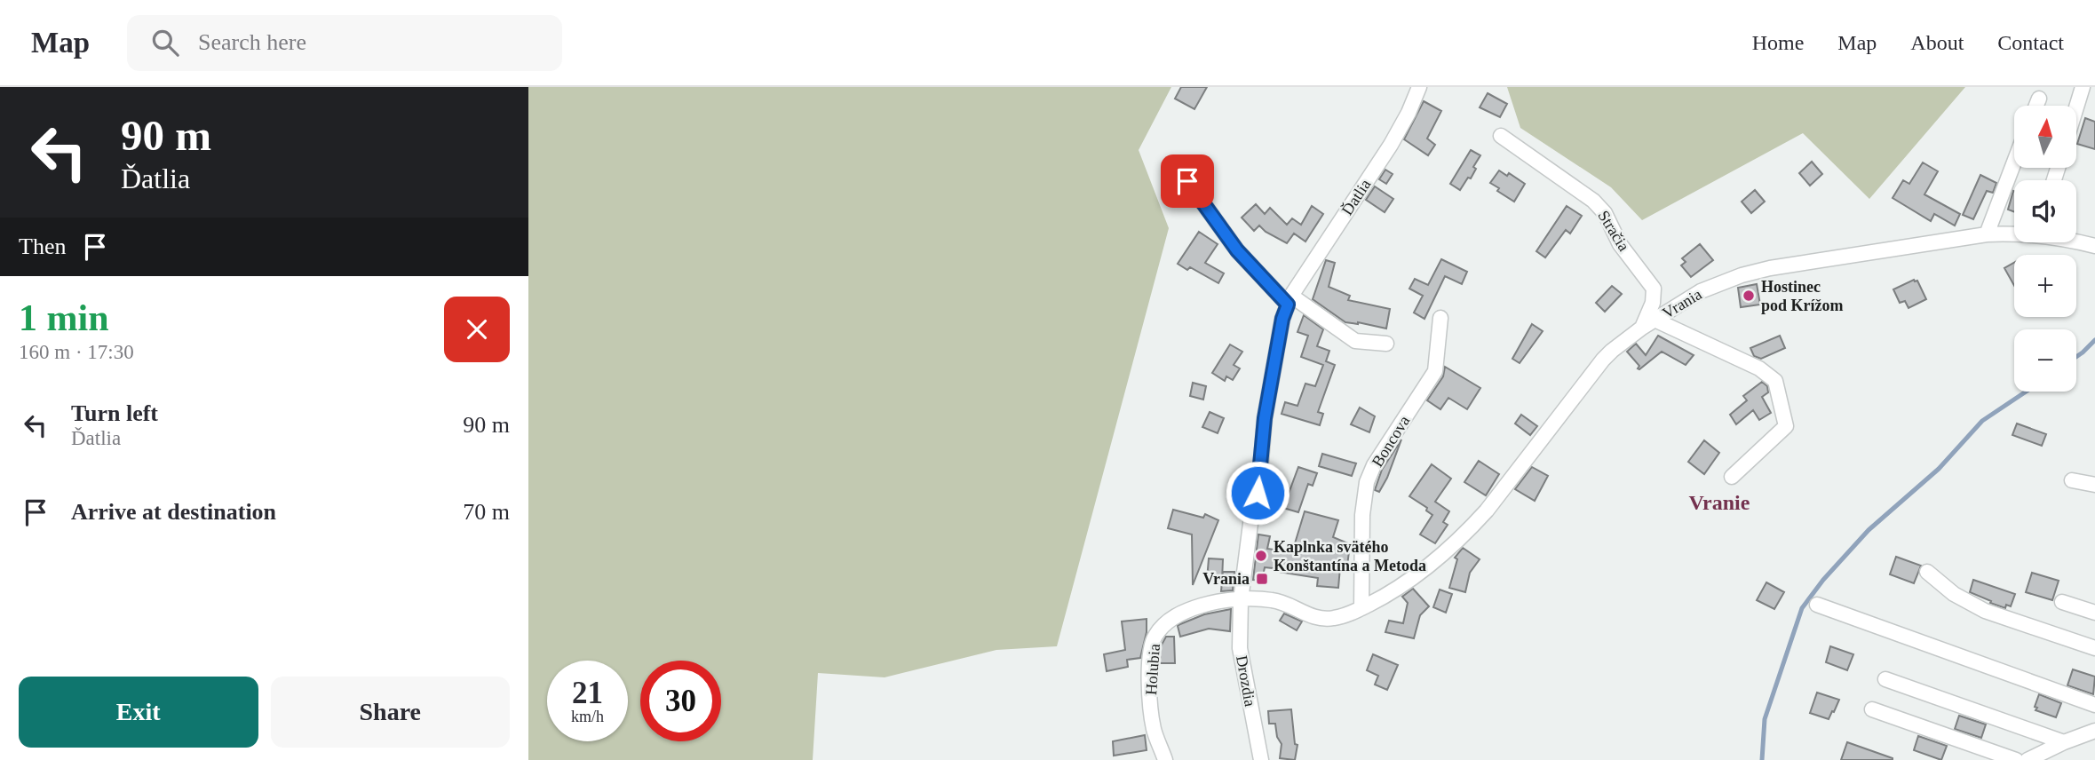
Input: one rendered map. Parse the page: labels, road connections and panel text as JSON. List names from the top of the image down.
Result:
{
  "streets": {
    "street": [
      "Ďatlia",
      "Stračia",
      "Vrania",
      "Boncova",
      "Holubia",
      "Drozdia"
    ]
  },
  "crossings": [
    ["Ďatlia", "Vrania"],
    ["Ďatlia", "Holubia"],
    ["Ďatlia", "Drozdia"],
    ["Stračia", "Vrania"],
    ["Vrania", "Boncova"],
    ["Vrania", "Holubia"],
    ["Vrania", "Drozdia"],
    ["Holubia", "Drozdia"]
  ],
  "districts": ["Vranie"],
  "places": {
    "other": ["Hostinec pod Krížom", "Kaplnka svätého Konštantína a Metoda"],
    "transit": ["Vrania"]
  },
  "north": "top",
  "page": {
    "header": "Map",
    "search": "Search here",
    "nav": [
      "Home",
      "Map",
      "About",
      "Contact"
    ],
    "turn": ["90 m", "Ďatlia"],
    "map_buttons": ["+", "−"],
    "then": "Then",
    "heading": ["1 min", "160 m · 17:30"],
    "list": [
      {
        "name": "Turn left",
        "note": "Ďatlia",
        "value": "90 m"
      },
      {
        "name": "Arrive at destination",
        "value": "70 m"
      }
    ],
    "speed": "21 km/h",
    "limit": "30",
    "buttons": ["Exit", "Share"]
  }
}
